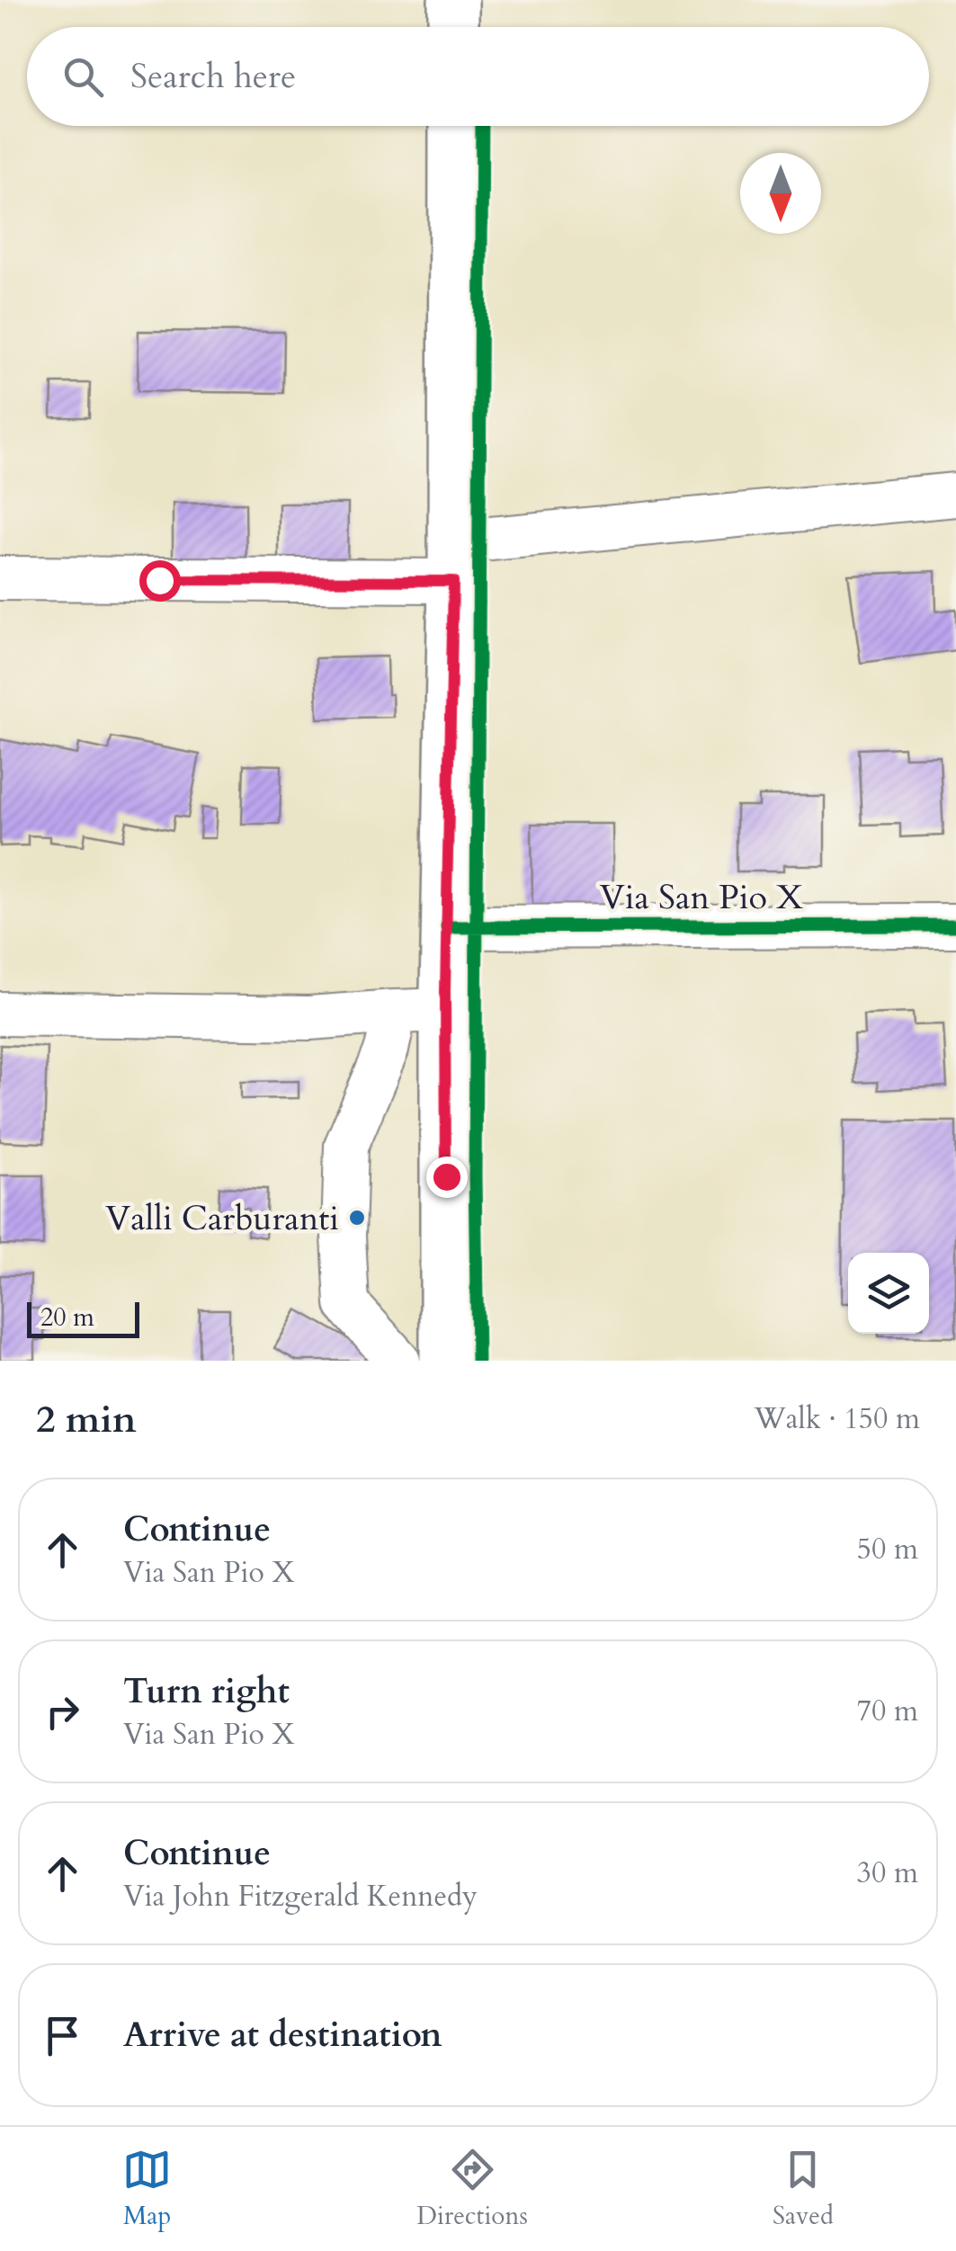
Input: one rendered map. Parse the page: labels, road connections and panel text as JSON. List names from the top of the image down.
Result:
{
  "streets": {
    "street": ["Via San Pio X"]
  },
  "places": ["Valli Carburanti"],
  "scale_bar": "20 m",
  "north": "bottom",
  "page": {
    "search": "Search here",
    "scale": "20 m",
    "heading": ["2 min", "Walk · 150 m"],
    "list": [
      ["Continue", "Via San Pio X", "50 m"],
      ["Turn right", "Via San Pio X", "70 m"],
      ["Continue", "Via John Fitzgerald Kennedy", "30 m"],
      "Arrive at destination"
    ],
    "nav": ["Map", "Directions", "Saved"]
  }
}
